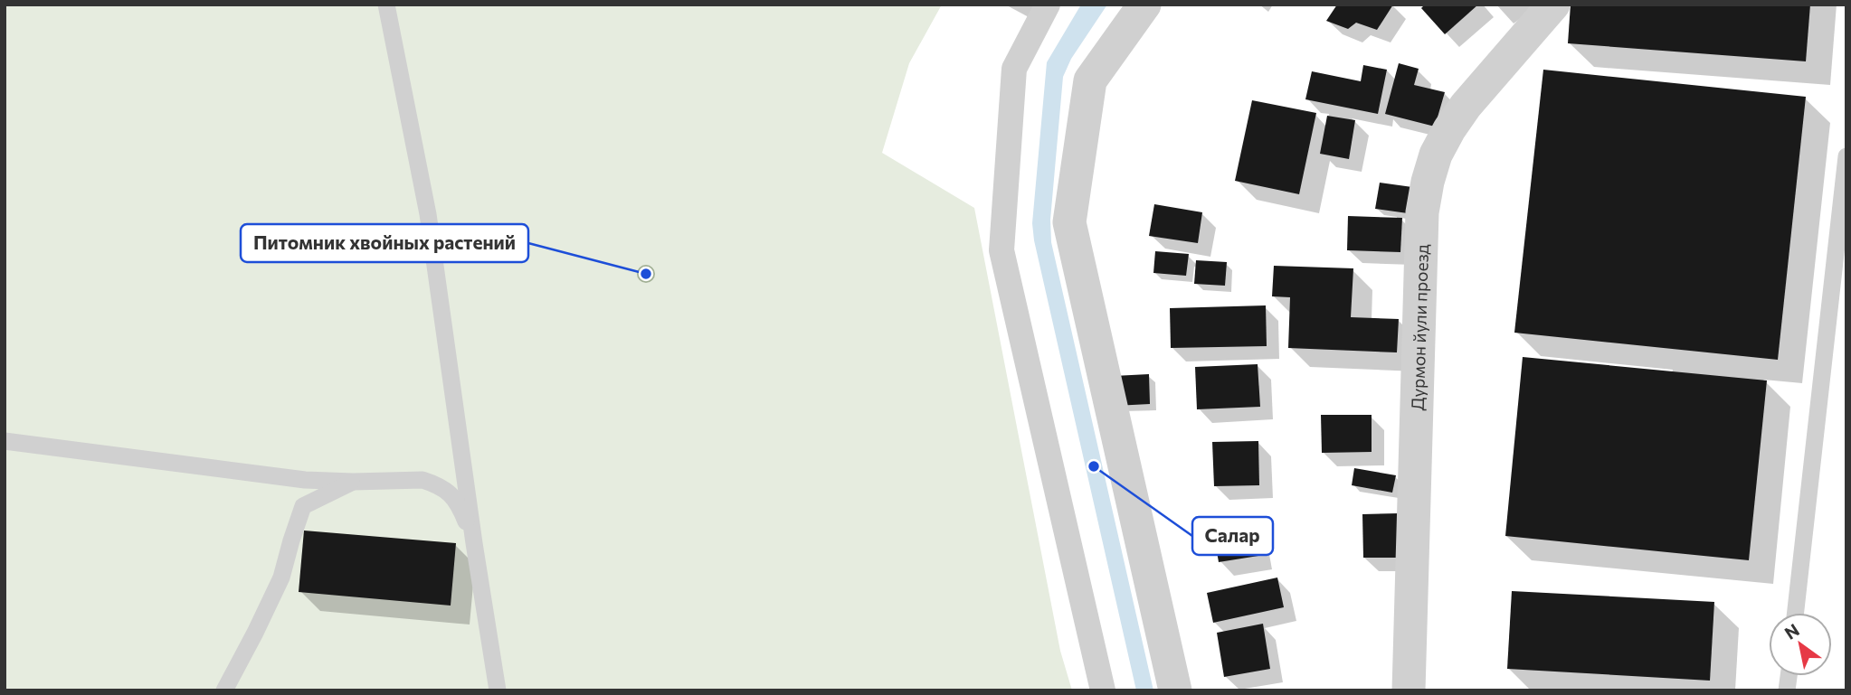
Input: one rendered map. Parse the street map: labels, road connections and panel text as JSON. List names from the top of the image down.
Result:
{
  "streets": {
    "street": ["Дурмон йули проезд"]
  },
  "places": ["Питомник хвойных растений", "Салар"],
  "north": "top left"
}
